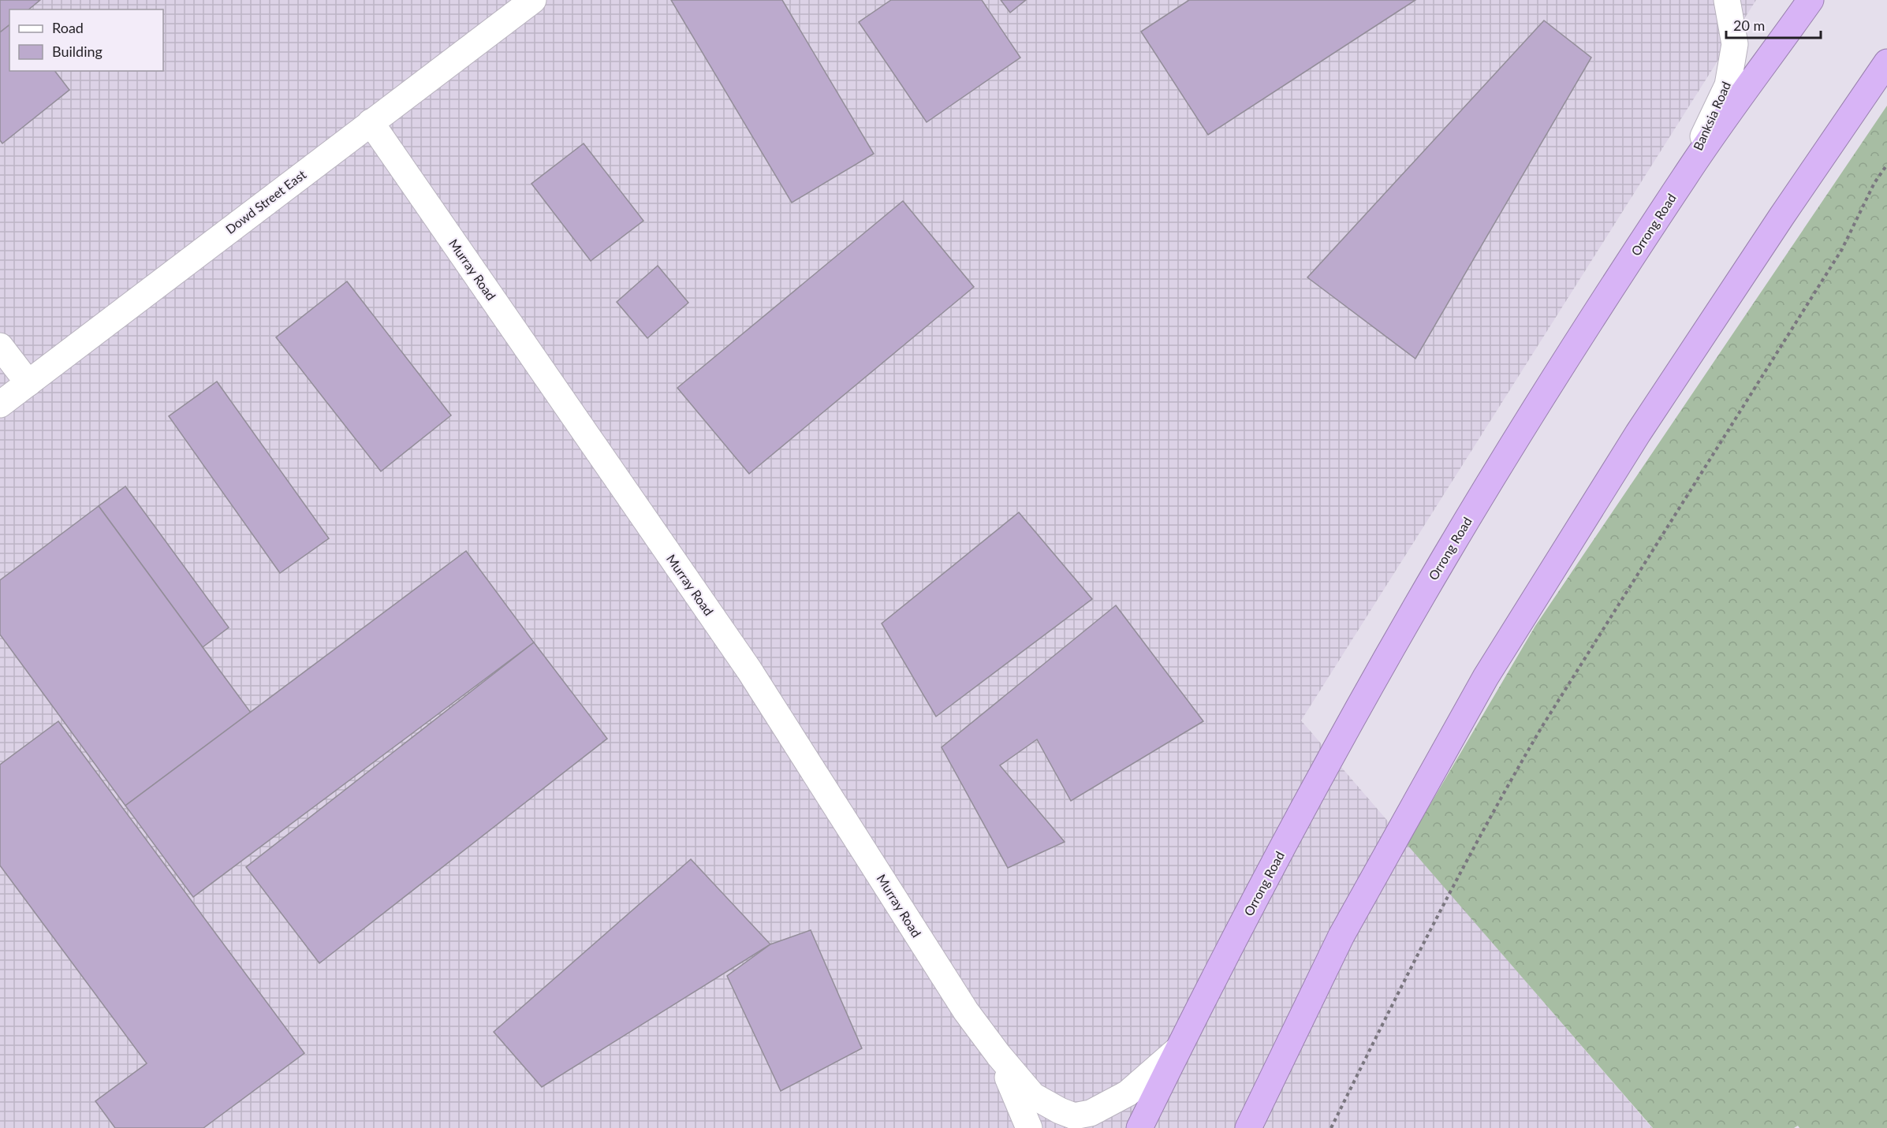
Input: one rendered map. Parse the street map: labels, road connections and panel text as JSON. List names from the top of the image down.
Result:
{
  "streets": {
    "highway": ["Orrong Road"],
    "street": ["Banksia Road", "Dowd Street East", "Murray Road"]
  },
  "crossings": [
    ["Banksia Road", "Orrong Road"],
    ["Dowd Street East", "Murray Road"],
    ["Orrong Road", "Murray Road"]
  ],
  "legend": ["Road", "Building"],
  "scale_bar": "20 m"
}
